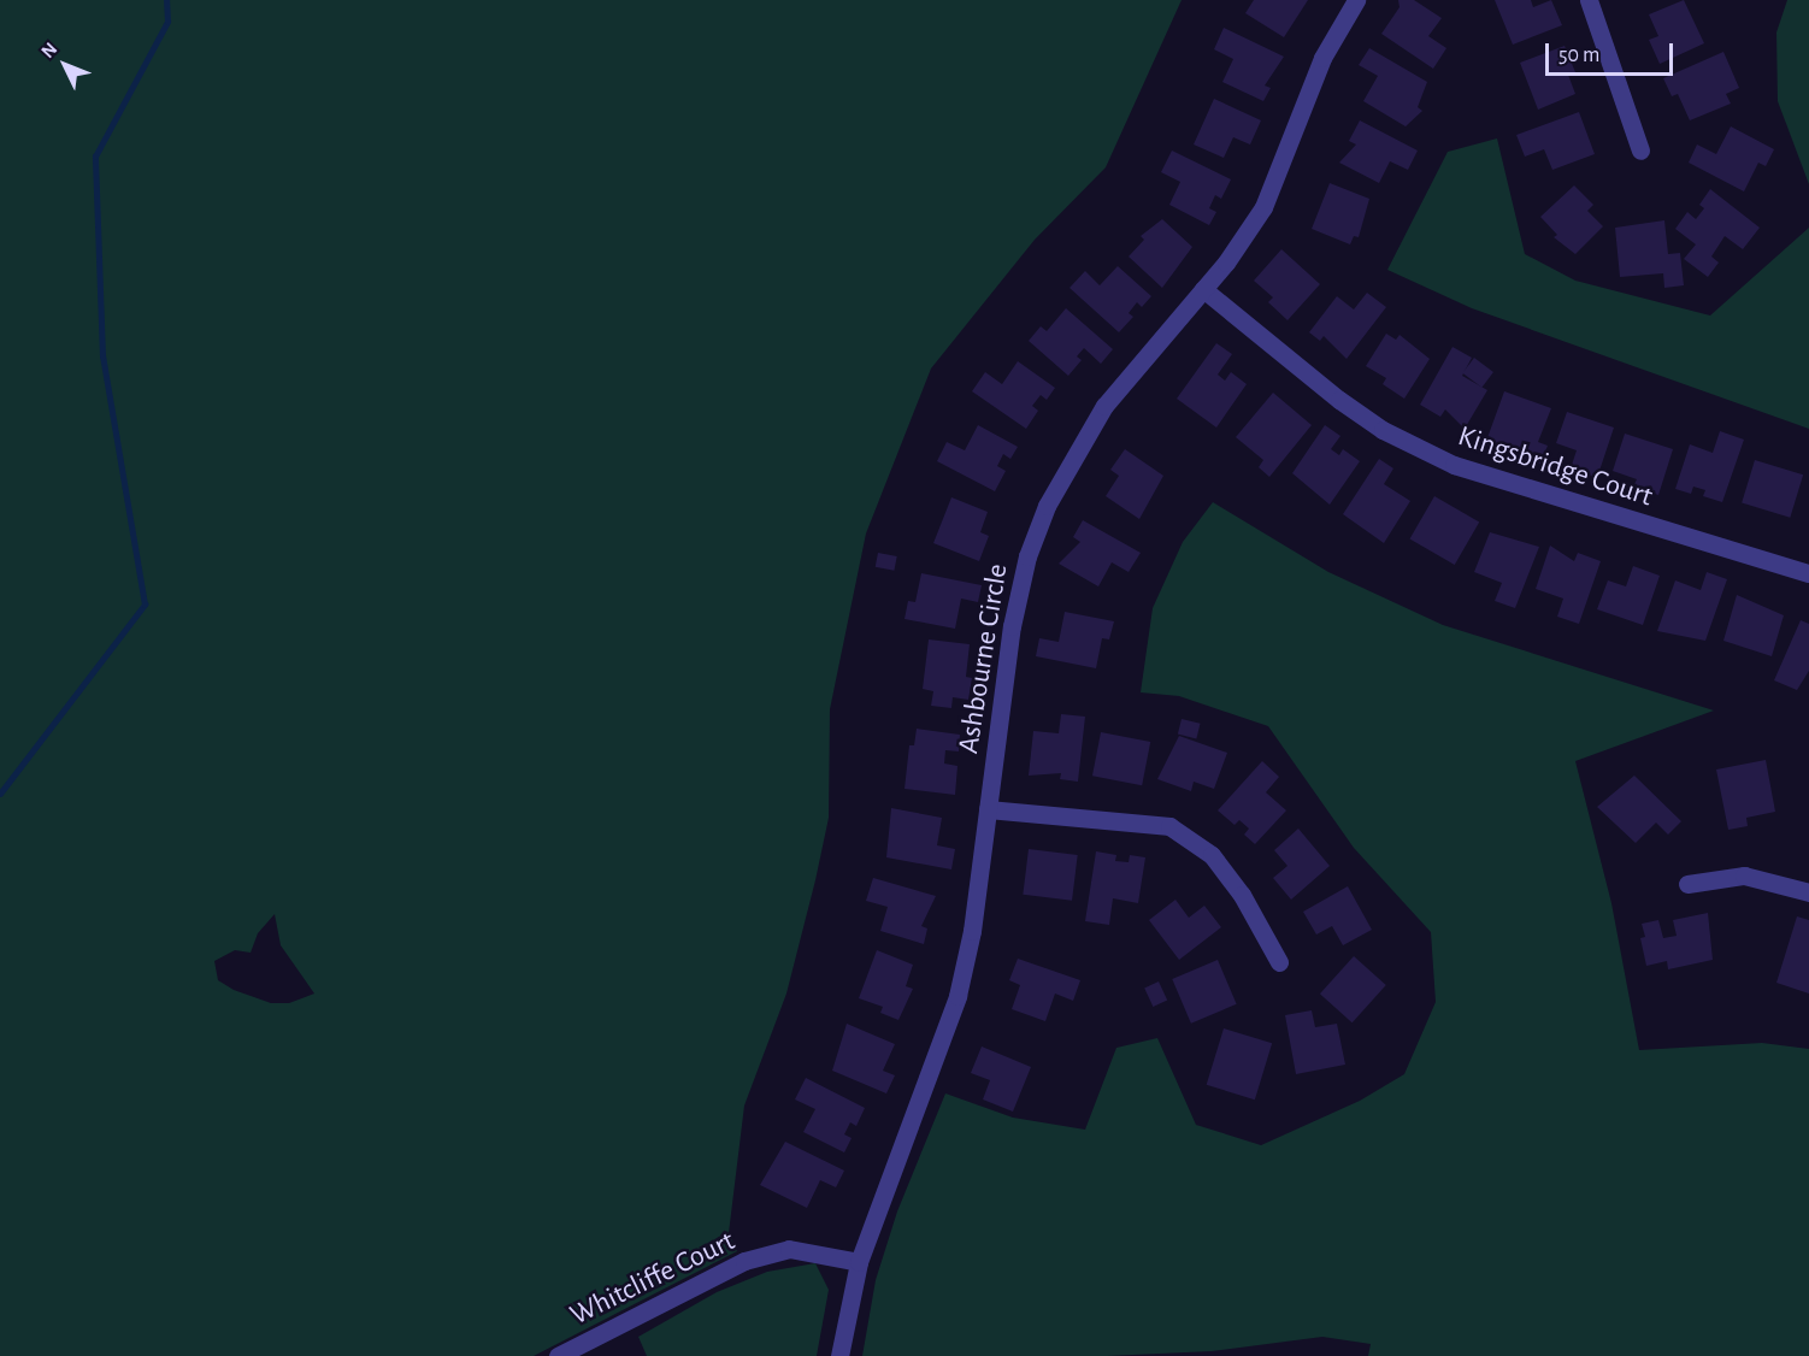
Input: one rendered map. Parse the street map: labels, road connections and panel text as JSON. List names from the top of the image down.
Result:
{
  "streets": {
    "street": ["Kingsbridge Court", "Ashbourne Circle", "Whitcliffe Court"]
  },
  "crossings": [
    ["Kingsbridge Court", "Ashbourne Circle"],
    ["Ashbourne Circle", "Whitcliffe Court"]
  ],
  "scale_bar": "50 m",
  "north": "top left"
}
